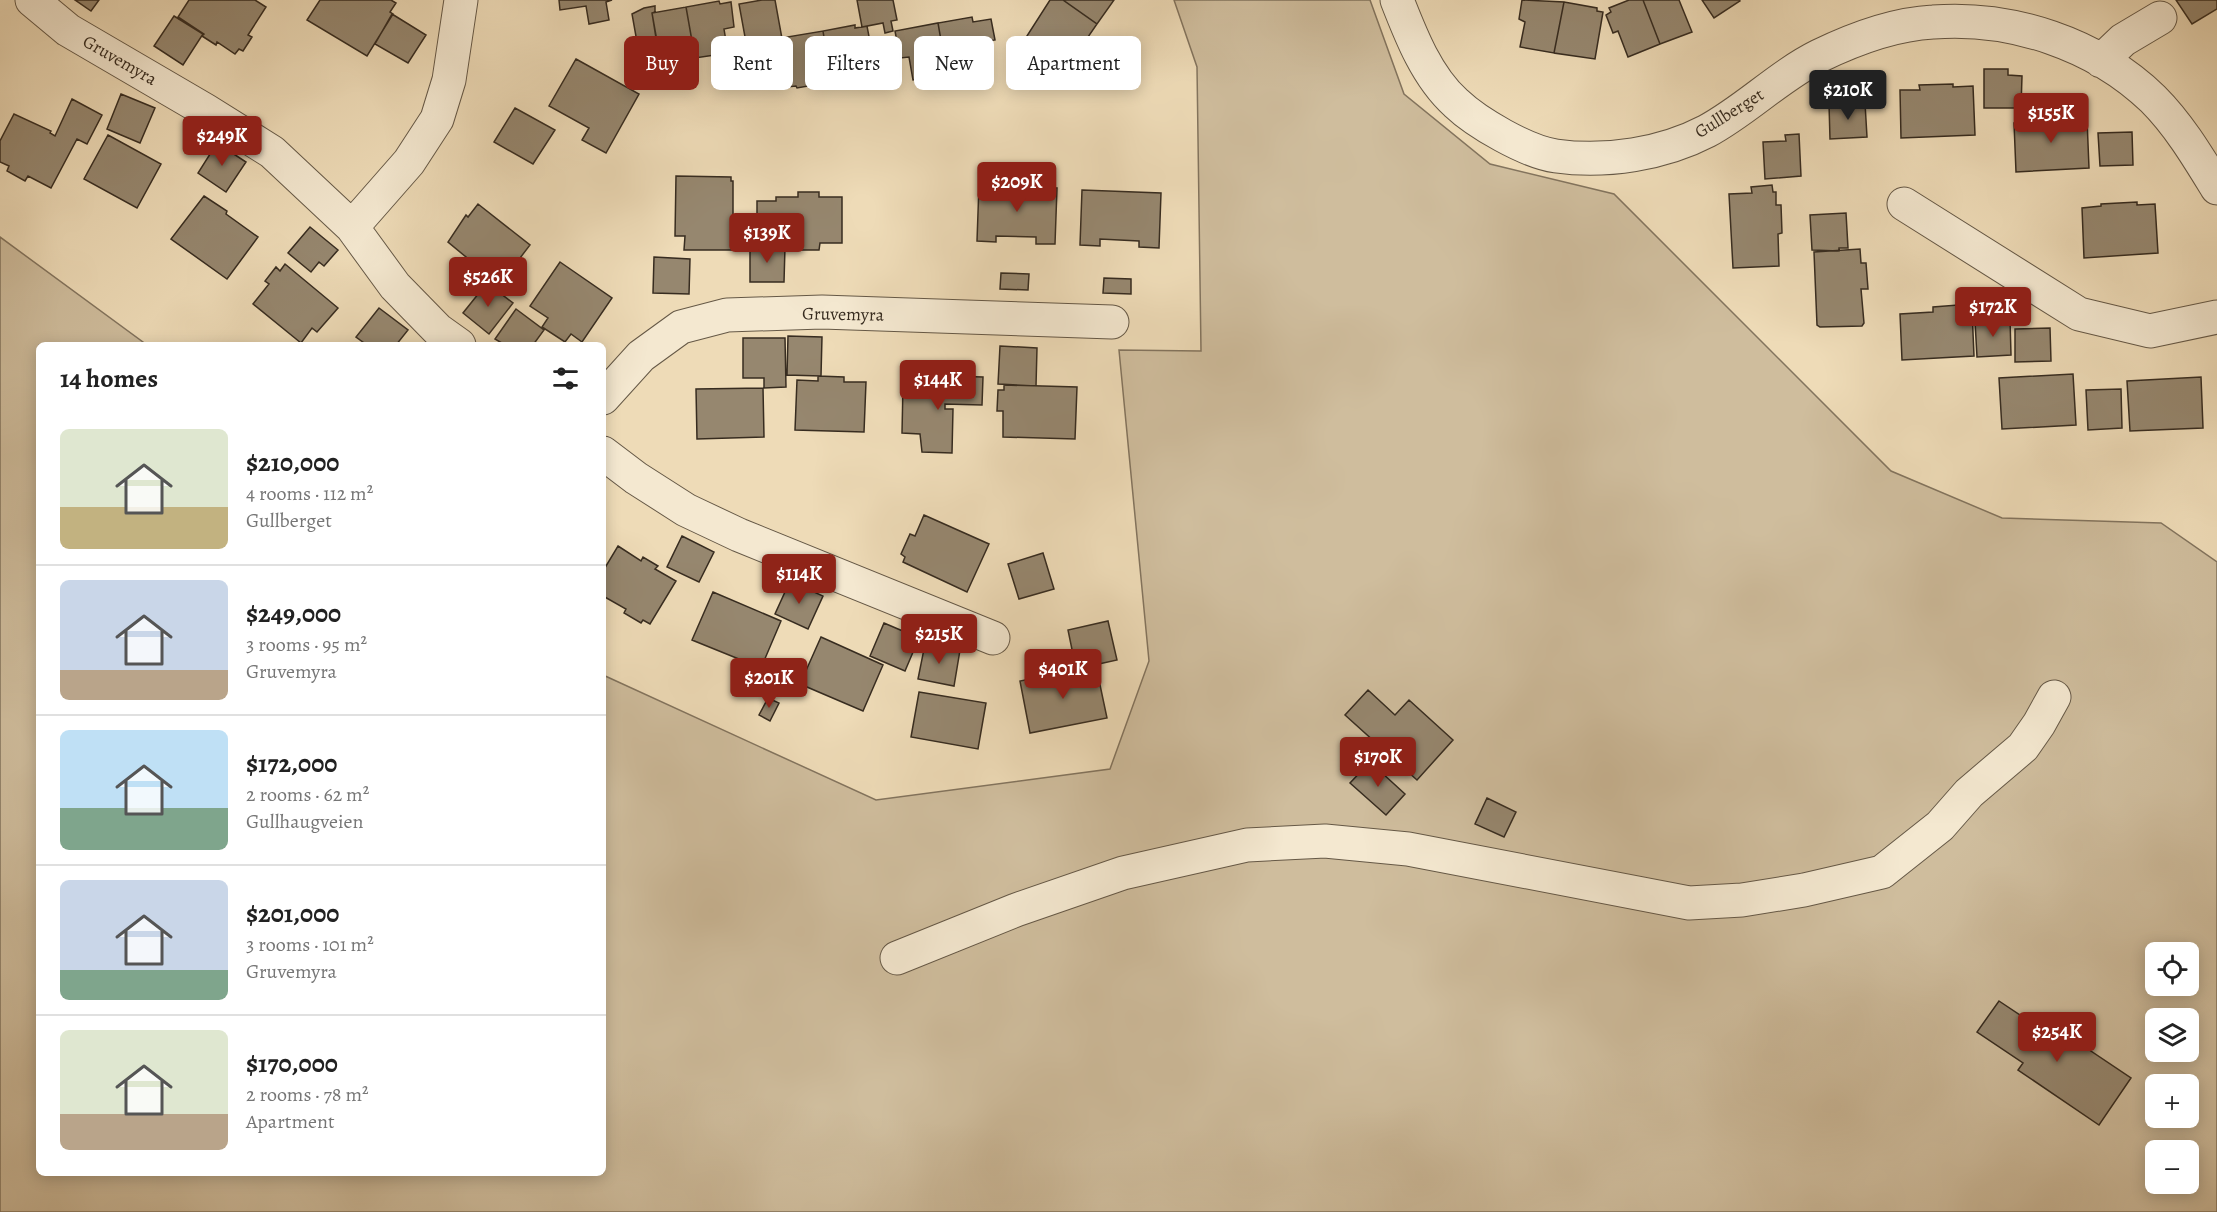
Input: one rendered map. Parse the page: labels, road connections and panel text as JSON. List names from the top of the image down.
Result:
{
  "streets": {
    "street": ["Gruvemyra", "Gullberget"]
  },
  "page": {
    "chip": [
      "Buy",
      "Rent",
      "Filters",
      "New",
      "Apartment"
    ],
    "price": [
      "$210K",
      "$155K",
      "$249K",
      "$209K",
      "$139K",
      "$526K",
      "$172K",
      "$144K",
      "$114K",
      "$215K",
      "$401K",
      "$201K",
      "$170K",
      "$254K"
    ],
    "heading": "14 homes",
    "list": [
      {
        "name": "$210,000",
        "note": "4 rooms · 112 m² · Gullberget"
      },
      {
        "name": "$249,000",
        "note": "3 rooms · 95 m² · Gruvemyra"
      },
      {
        "name": "$172,000",
        "note": "2 rooms · 62 m² · Gullhaugveien"
      },
      {
        "name": "$201,000",
        "note": "3 rooms · 101 m² · Gruvemyra"
      },
      {
        "name": "$170,000",
        "note": "2 rooms · 78 m² · Apartment"
      }
    ],
    "map_buttons": ["+", "−"]
  }
}
